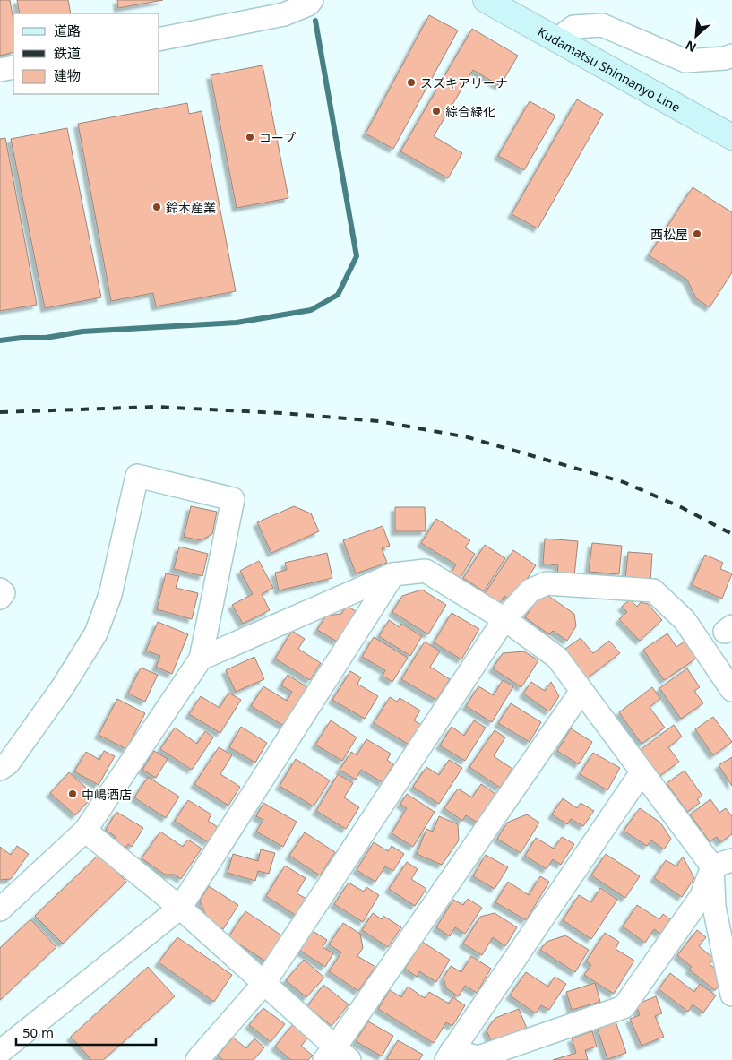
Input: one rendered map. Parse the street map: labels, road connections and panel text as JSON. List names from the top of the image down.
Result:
{
  "streets": {
    "main road": ["Kudamatsu Shinnanyo Line"]
  },
  "places": [
    "スズキアリーナ",
    "綜合緑化",
    "コープ",
    "鈴木産業",
    "西松屋",
    "中嶋酒店"
  ],
  "legend": ["道路", "鉄道", "建物"],
  "scale_bar": "50 m",
  "north": "bottom left"
}
